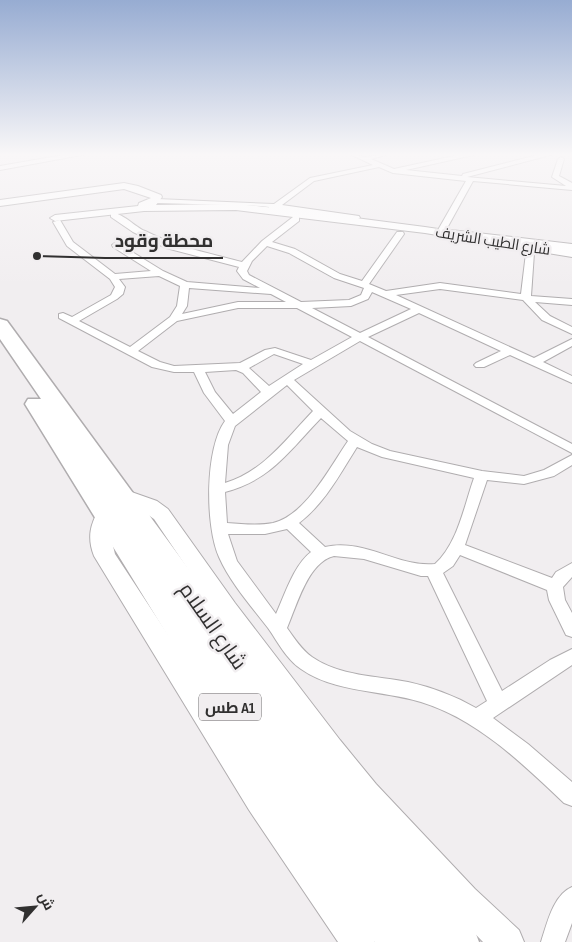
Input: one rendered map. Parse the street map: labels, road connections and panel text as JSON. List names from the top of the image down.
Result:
{
  "streets": {
    "highway": ["شارع السلام", "طس A1"],
    "main road": ["شارع الطيب الشريف"]
  },
  "places": ["محطة وقود"],
  "north": "top right"
}
